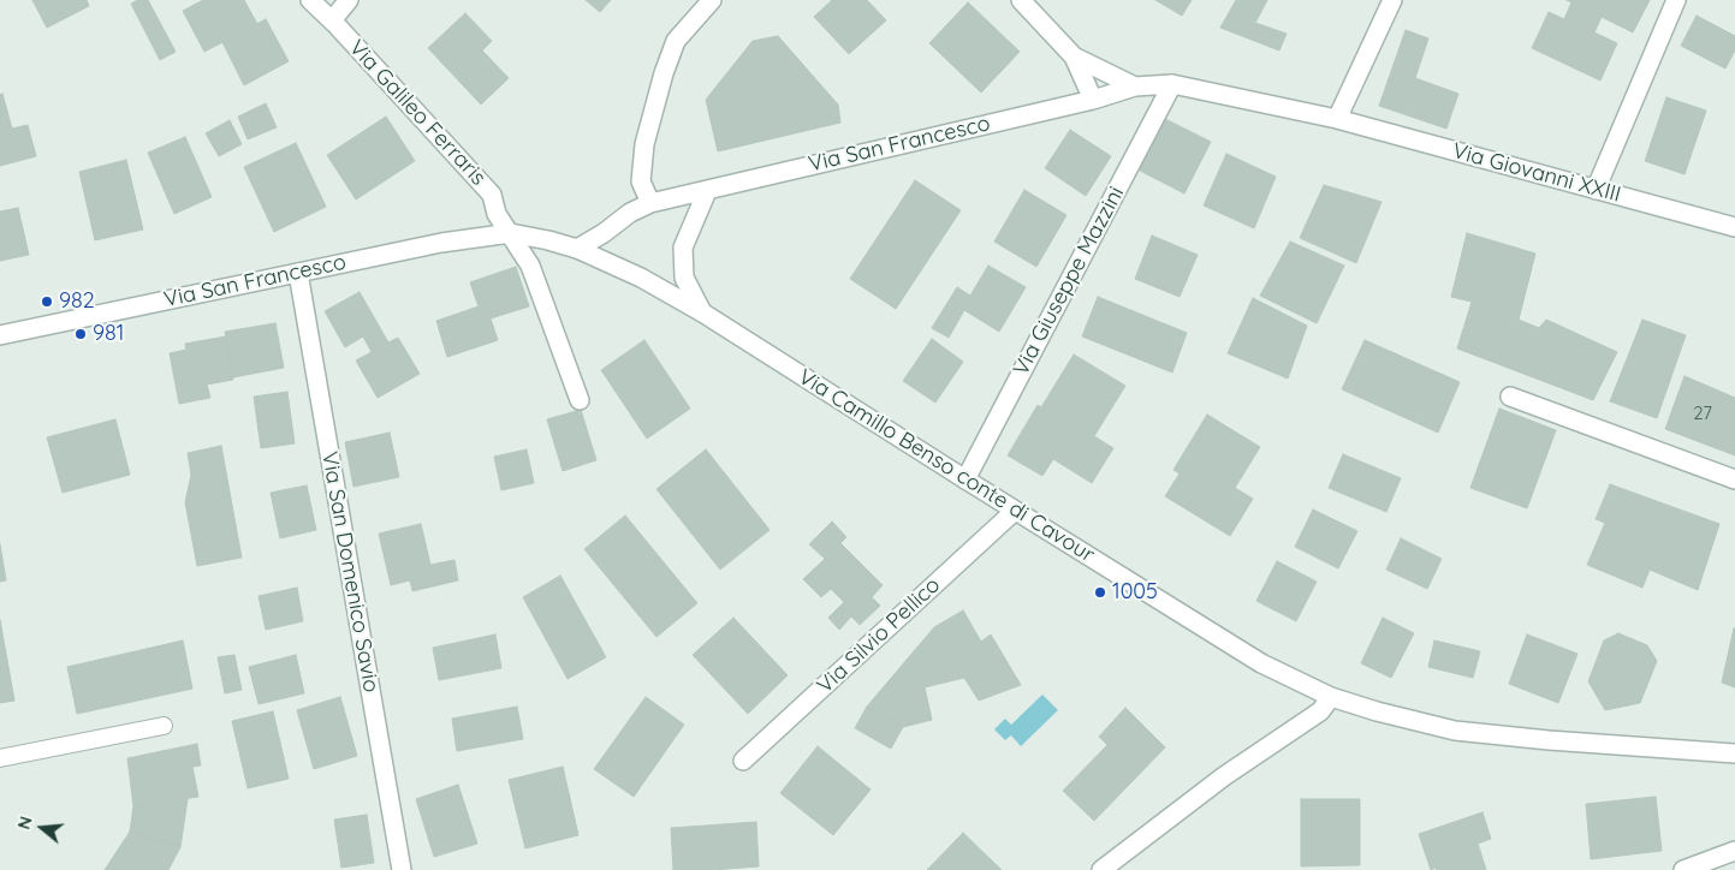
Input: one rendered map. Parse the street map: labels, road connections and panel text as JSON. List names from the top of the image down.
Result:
{
  "streets": {
    "street": [
      "Via Galileo Ferraris",
      "Via San Francesco",
      "Via Giovanni XXIII",
      "Via Giuseppe Mazzini",
      "Via Camillo Benso conte di Cavour",
      "Via San Domenico Savio",
      "Via Silvio Pellico"
    ]
  },
  "crossings": [
    ["Via Galileo Ferraris", "Via San Francesco"],
    ["Via Galileo Ferraris", "Via Camillo Benso conte di Cavour"],
    ["Via San Francesco", "Via Giovanni XXIII"],
    ["Via San Francesco", "Via Giuseppe Mazzini"],
    ["Via San Francesco", "Via Camillo Benso conte di Cavour"],
    ["Via San Francesco", "Via San Domenico Savio"],
    ["Via Giovanni XXIII", "Via Giuseppe Mazzini"],
    ["Via Giuseppe Mazzini", "Via Camillo Benso conte di Cavour"],
    ["Via Camillo Benso conte di Cavour", "Via Silvio Pellico"]
  ],
  "places": ["982", "981", "1005"],
  "house_numbers": ["27"],
  "north": "left"
}
